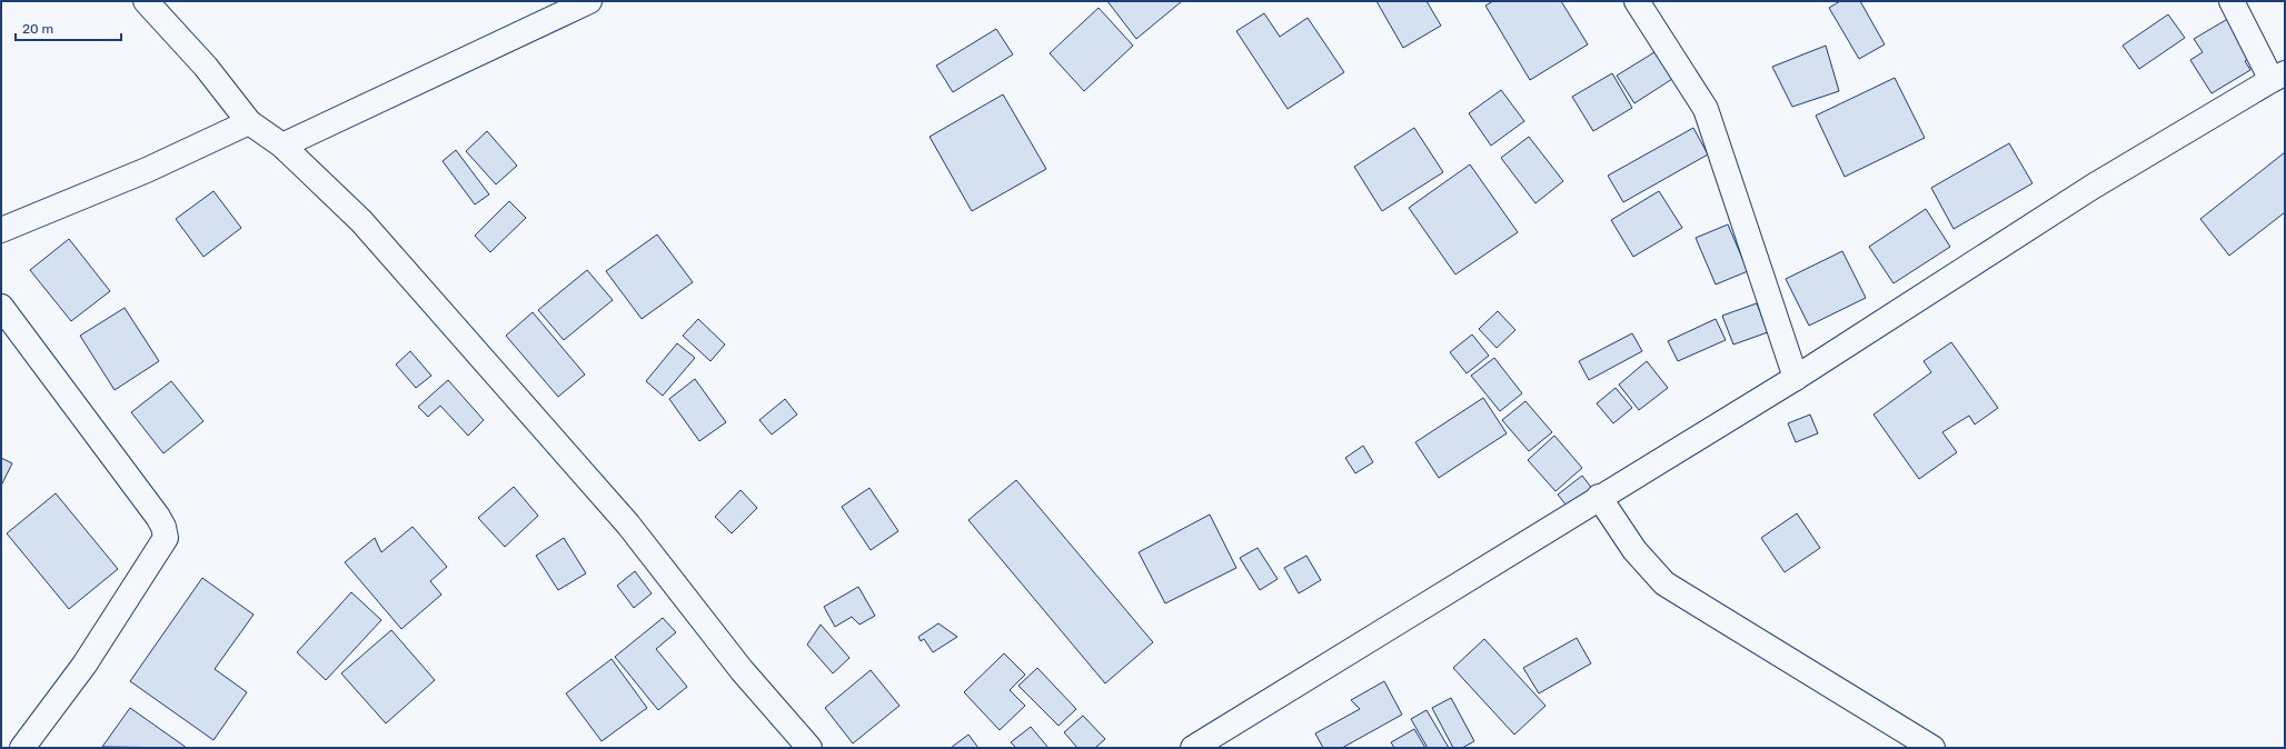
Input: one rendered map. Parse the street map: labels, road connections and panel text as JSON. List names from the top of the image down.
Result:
{
  "scale_bar": "20 m"
}
